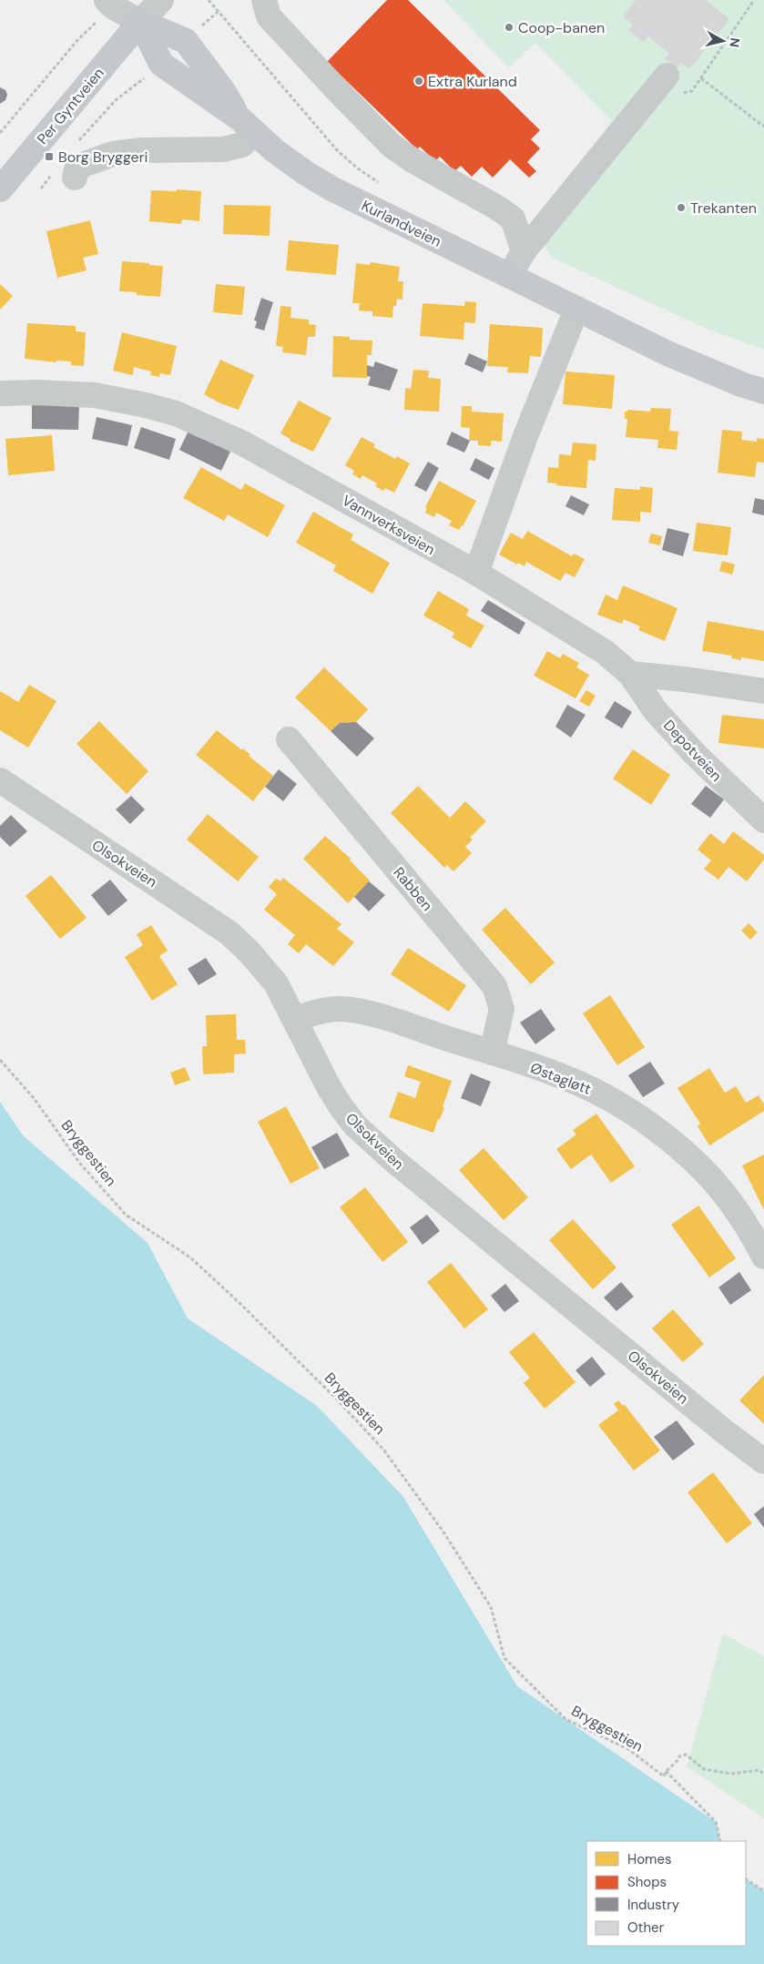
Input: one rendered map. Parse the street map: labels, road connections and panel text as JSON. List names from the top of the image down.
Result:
{
  "streets": {
    "main road": ["Per Gyntveien", "Kurlandveien"],
    "street": [
      "Vannverksveien",
      "Depotveien",
      "Olsokveien",
      "Rabben",
      "Østagløtt"
    ],
    "path": ["Bryggestien"]
  },
  "crossings": [
    ["Per Gyntveien", "Kurlandveien"],
    ["Vannverksveien", "Depotveien"],
    ["Olsokveien", "Østagløtt"],
    ["Rabben", "Østagløtt"]
  ],
  "places": {
    "other": ["Coop-banen", "Extra Kurland", "Trekanten"],
    "transit": ["Borg Bryggeri"]
  },
  "legend": [
    "Homes",
    "Shops",
    "Industry",
    "Other"
  ],
  "north": "right"
}
